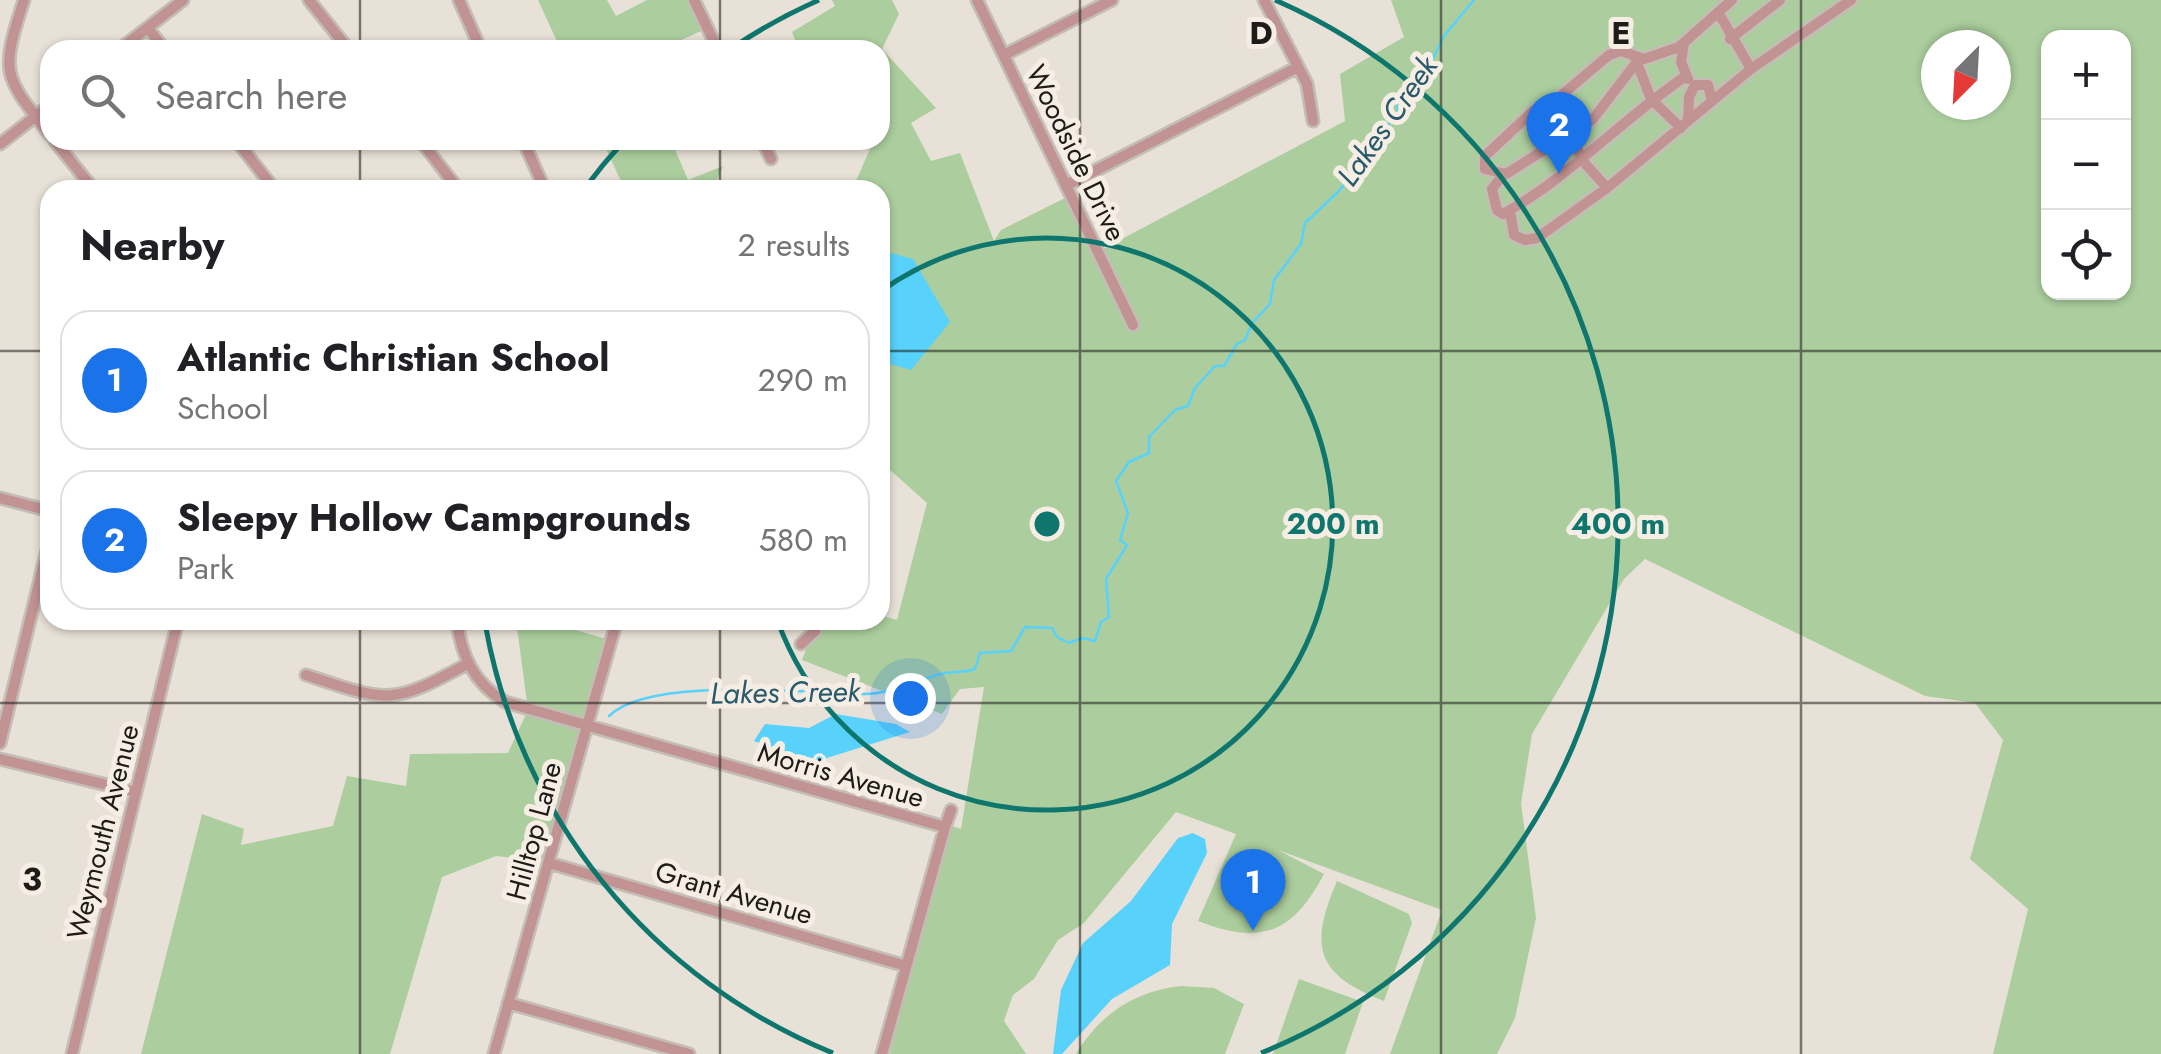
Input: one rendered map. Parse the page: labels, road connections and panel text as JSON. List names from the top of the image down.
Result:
{
  "streets": {
    "street": [
      "Woodside Drive",
      "Morris Avenue",
      "Hilltop Lane",
      "Weymouth Avenue",
      "Grant Avenue"
    ]
  },
  "crossings": [
    ["Morris Avenue", "Hilltop Lane"],
    ["Morris Avenue", "Grant Avenue"],
    ["Hilltop Lane", "Grant Avenue"]
  ],
  "water": ["Lakes Creek"],
  "north": "bottom left",
  "page": {
    "map_buttons": ["+", "−"],
    "search": "Search here",
    "pins": ["2", "1"],
    "heading": ["Nearby", "2 results"],
    "list": [
      {
        "mark": "1",
        "name": "Atlantic Christian School",
        "note": "School",
        "value": "290 m"
      },
      {
        "mark": "2",
        "name": "Sleepy Hollow Campgrounds",
        "note": "Park",
        "value": "580 m"
      }
    ]
  },
  "grid": {
    "columns": ["D", "E"],
    "rows": ["3"]
  },
  "rings": ["200 m", "400 m"]
}
